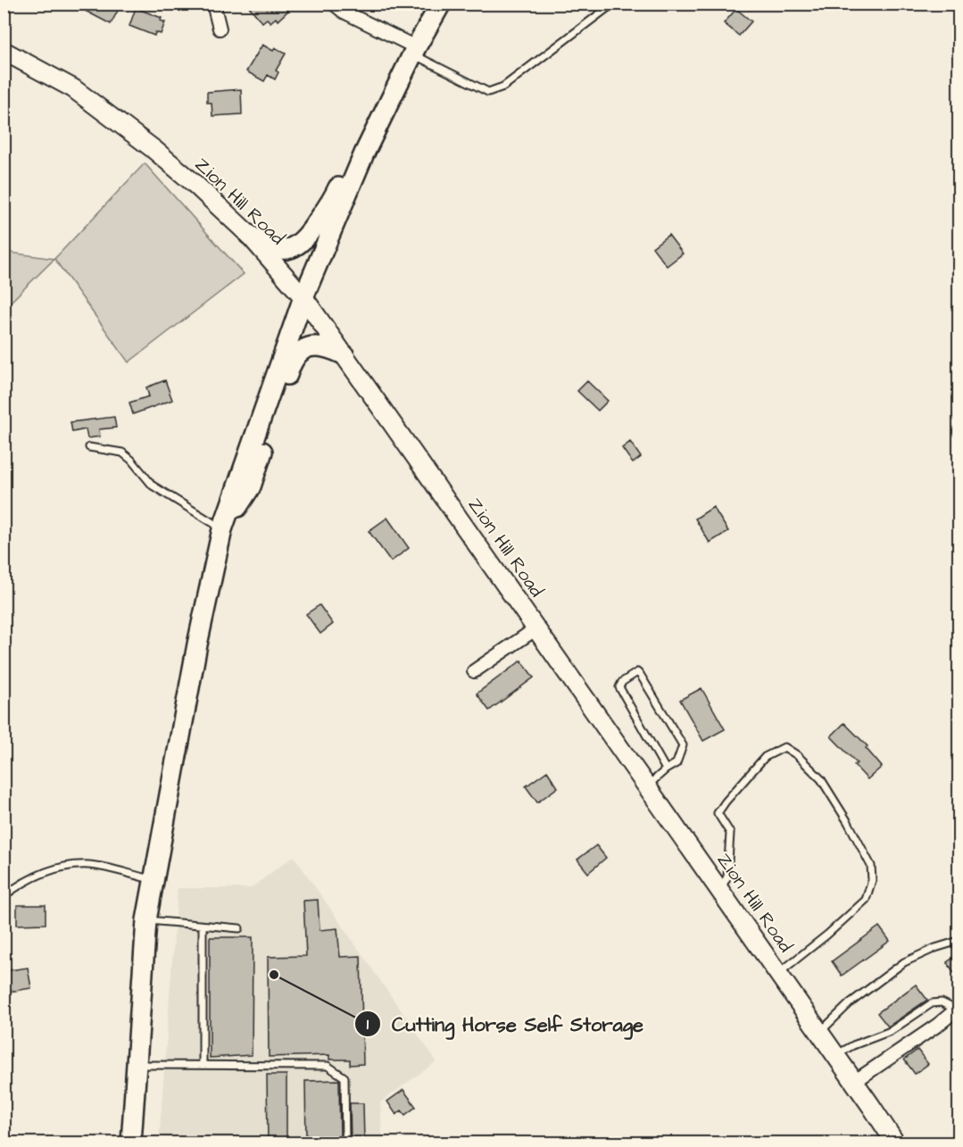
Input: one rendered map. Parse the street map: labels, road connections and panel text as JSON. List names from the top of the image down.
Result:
{
  "streets": {
    "main road": ["Zion Hill Road"]
  },
  "places": ["Cutting Horse Self Storage"]
}
